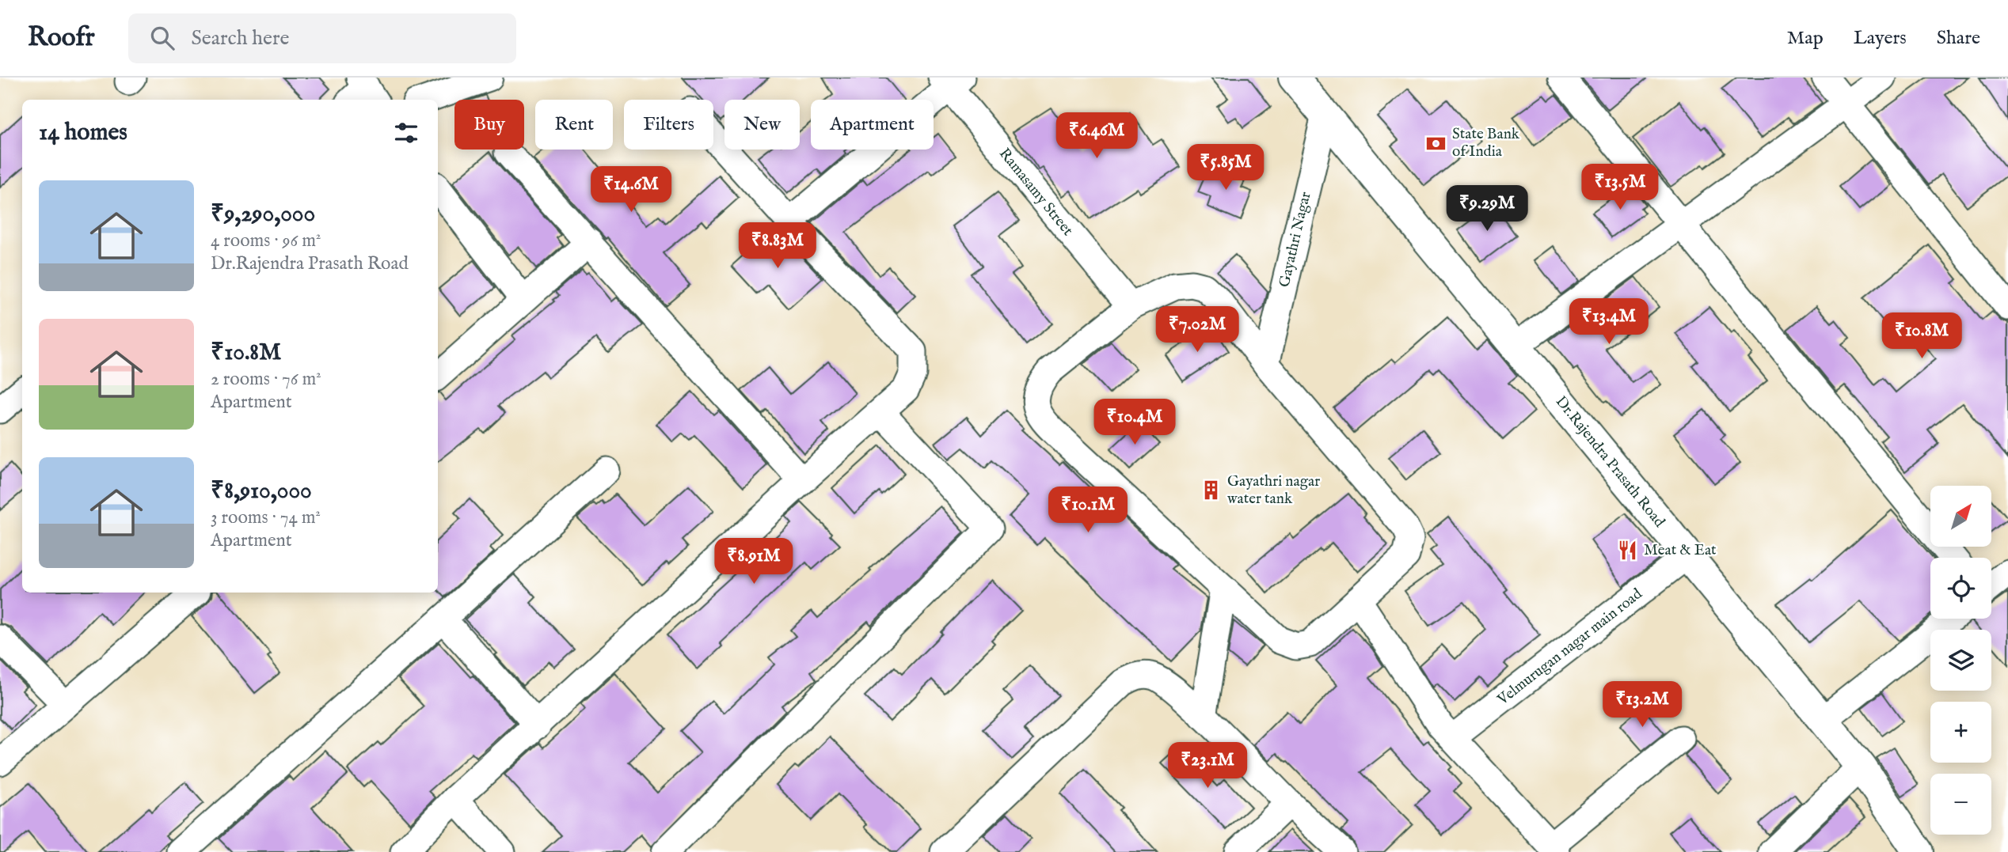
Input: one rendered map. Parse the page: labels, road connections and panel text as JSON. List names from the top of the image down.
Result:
{
  "streets": {
    "street": [
      "Ramasamy Street",
      "Gayathri Nagar",
      "Dr.Rajendra Prasath Road",
      "Velmurugan nagar main road"
    ]
  },
  "crossings": [
    ["Gayathri Nagar", "Dr.Rajendra Prasath Road"],
    ["Dr.Rajendra Prasath Road", "Velmurugan nagar main road"]
  ],
  "places": {
    "bank": ["State Bank of India"],
    "building": ["Gayathri nagar water tank"],
    "restaurant": ["Meat & Eat"]
  },
  "north": "top right",
  "page": {
    "header": "Roofr",
    "search": "Search here",
    "nav": ["Map", "Layers", "Share"],
    "chip": [
      "Buy",
      "Rent",
      "Filters",
      "New",
      "Apartment"
    ],
    "heading": "14 homes",
    "price": [
      "₹6.46M",
      "₹5.85M",
      "₹13.5M",
      "₹14.6M",
      "₹9.29M",
      "₹8.83M",
      "₹13.4M",
      "₹7.02M",
      "₹10.8M",
      "₹10.4M",
      "₹10.1M",
      "₹8.91M",
      "₹13.2M",
      "₹23.1M"
    ],
    "list": [
      {
        "name": "₹9,290,000",
        "note": "4 rooms · 96 m² · Dr.Rajendra Prasath Road"
      },
      {
        "name": "₹10.8M",
        "note": "2 rooms · 76 m² · Apartment"
      },
      {
        "name": "₹8,910,000",
        "note": "3 rooms · 74 m² · Apartment"
      }
    ],
    "map_buttons": ["+", "−"]
  }
}
